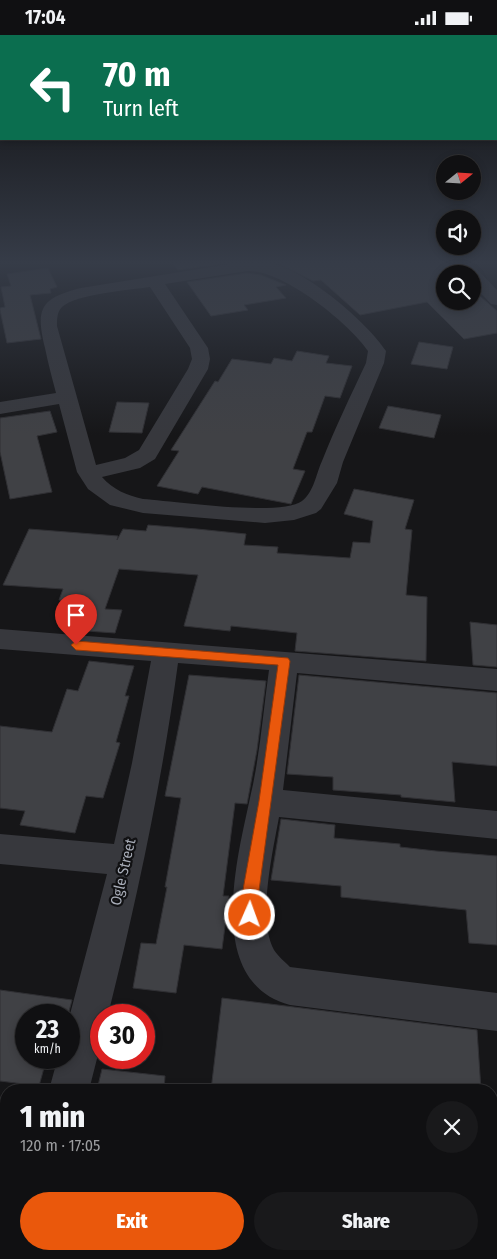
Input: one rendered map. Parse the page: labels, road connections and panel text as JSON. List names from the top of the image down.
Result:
{
  "streets": {
    "street": ["Ogle Street"]
  },
  "north": "right",
  "page": {
    "status": "17:04",
    "turn": ["70 m", "Turn left"],
    "speed": "23 km/h",
    "limit": "30",
    "heading": ["1 min", "120 m · 17:05"],
    "buttons": ["Exit", "Share"]
  }
}
